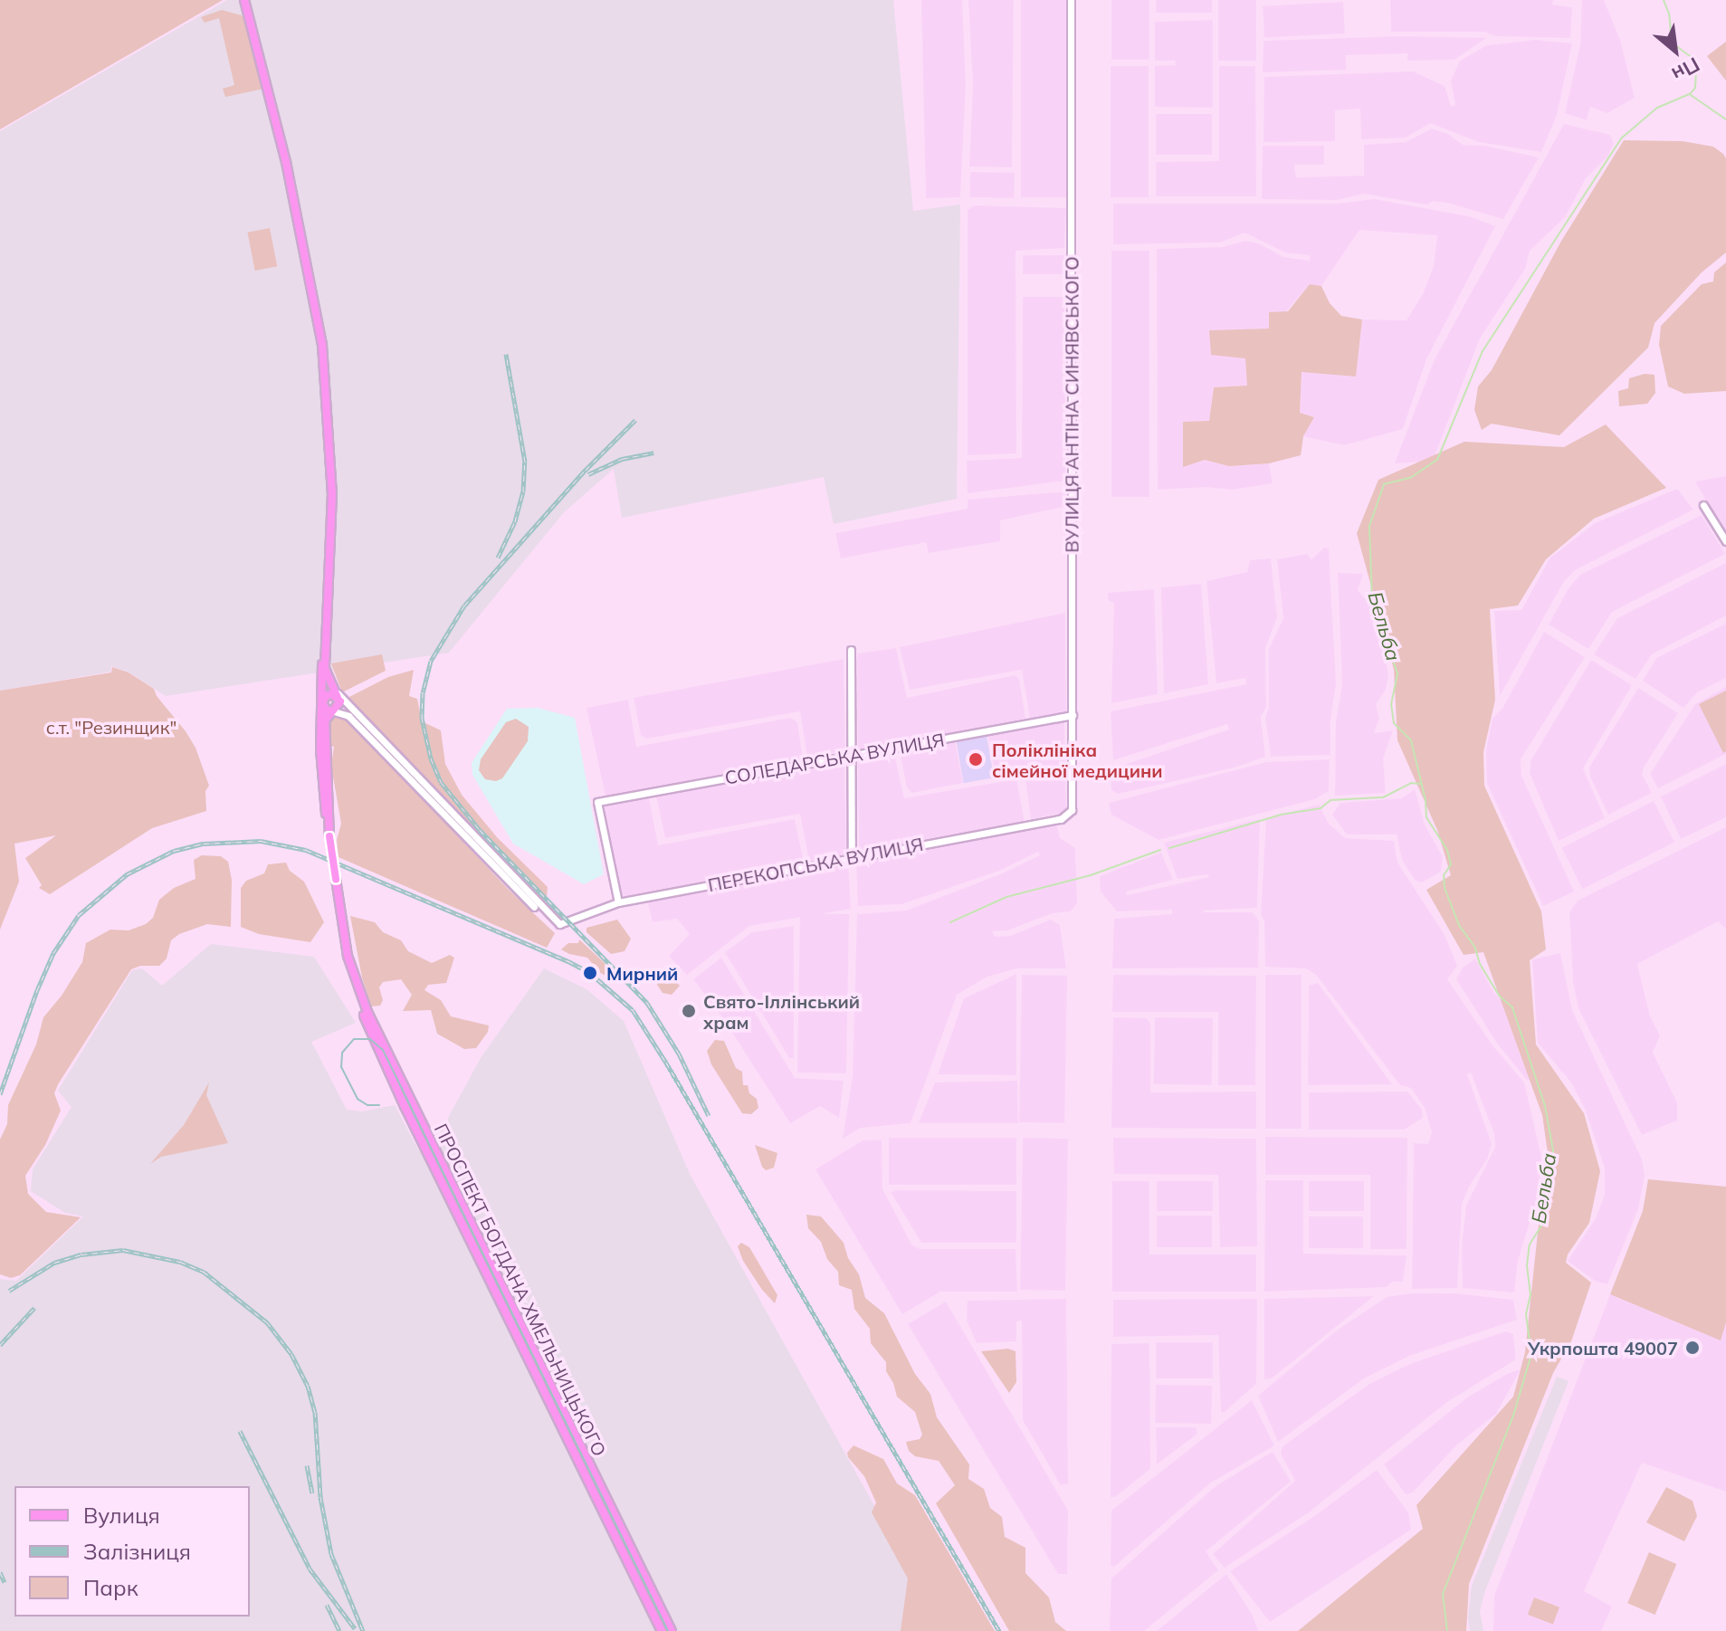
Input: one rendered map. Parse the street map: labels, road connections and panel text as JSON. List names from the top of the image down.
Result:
{
  "streets": {
    "main road": ["ПРОСПЕКТ БОГДАНА ХМЕЛЬНИЦЬКОГО"],
    "street": ["ВУЛИЦЯ АНТІНА СИНЯВСЬКОГО", "СОЛЕДАРСЬКА ВУЛИЦЯ", "ПЕРЕКОПСЬКА ВУЛИЦЯ"]
  },
  "crossings": [
    ["ВУЛИЦЯ АНТІНА СИНЯВСЬКОГО", "СОЛЕДАРСЬКА ВУЛИЦЯ"],
    ["ВУЛИЦЯ АНТІНА СИНЯВСЬКОГО", "ПЕРЕКОПСЬКА ВУЛИЦЯ"],
    ["СОЛЕДАРСЬКА ВУЛИЦЯ", "ПЕРЕКОПСЬКА ВУЛИЦЯ"]
  ],
  "water": ["Бельба"],
  "parks": ["с.т. \"Резинщик\""],
  "places": [
    "Поліклініка сімейної медицини",
    "Мирний",
    "Свято-Іллінський храм",
    "Укрпошта 49007"
  ],
  "legend": ["Вулиця", "Залізниця", "Парк"],
  "north": "bottom right"
}
